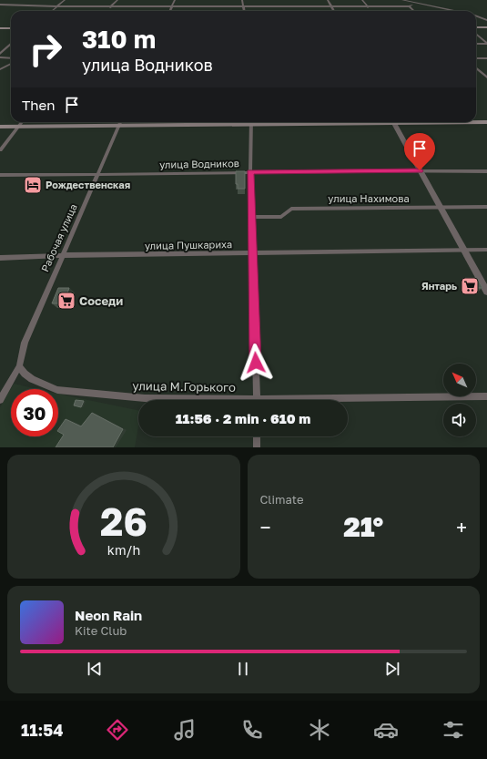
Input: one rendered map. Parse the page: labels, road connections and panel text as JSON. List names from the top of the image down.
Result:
{
  "streets": {
    "street": [
      "улица Водников",
      "улица Нахимова",
      "Рабочая улица",
      "улица Пушкариха",
      "улица М.Горького"
    ]
  },
  "crossings": [
    ["улица Водников", "Рабочая улица"],
    ["Рабочая улица", "улица Пушкариха"],
    ["Рабочая улица", "улица М.Горького"]
  ],
  "places": {
    "hotel": ["Рождественская"],
    "supermarket": ["Янтарь", "Соседи"]
  },
  "north": "top left",
  "page": {
    "turn": ["310 m", "улица Водников"],
    "then": "Then",
    "limit": "30",
    "trip": "11:56 · 2 min · 610 m",
    "tile": "Climate",
    "heat": ["−", "21°", "+"],
    "song": ["Neon Rain", "Kite Club"],
    "tabs": "11:54",
    "gauge": ["26", "km/h"]
  }
}
